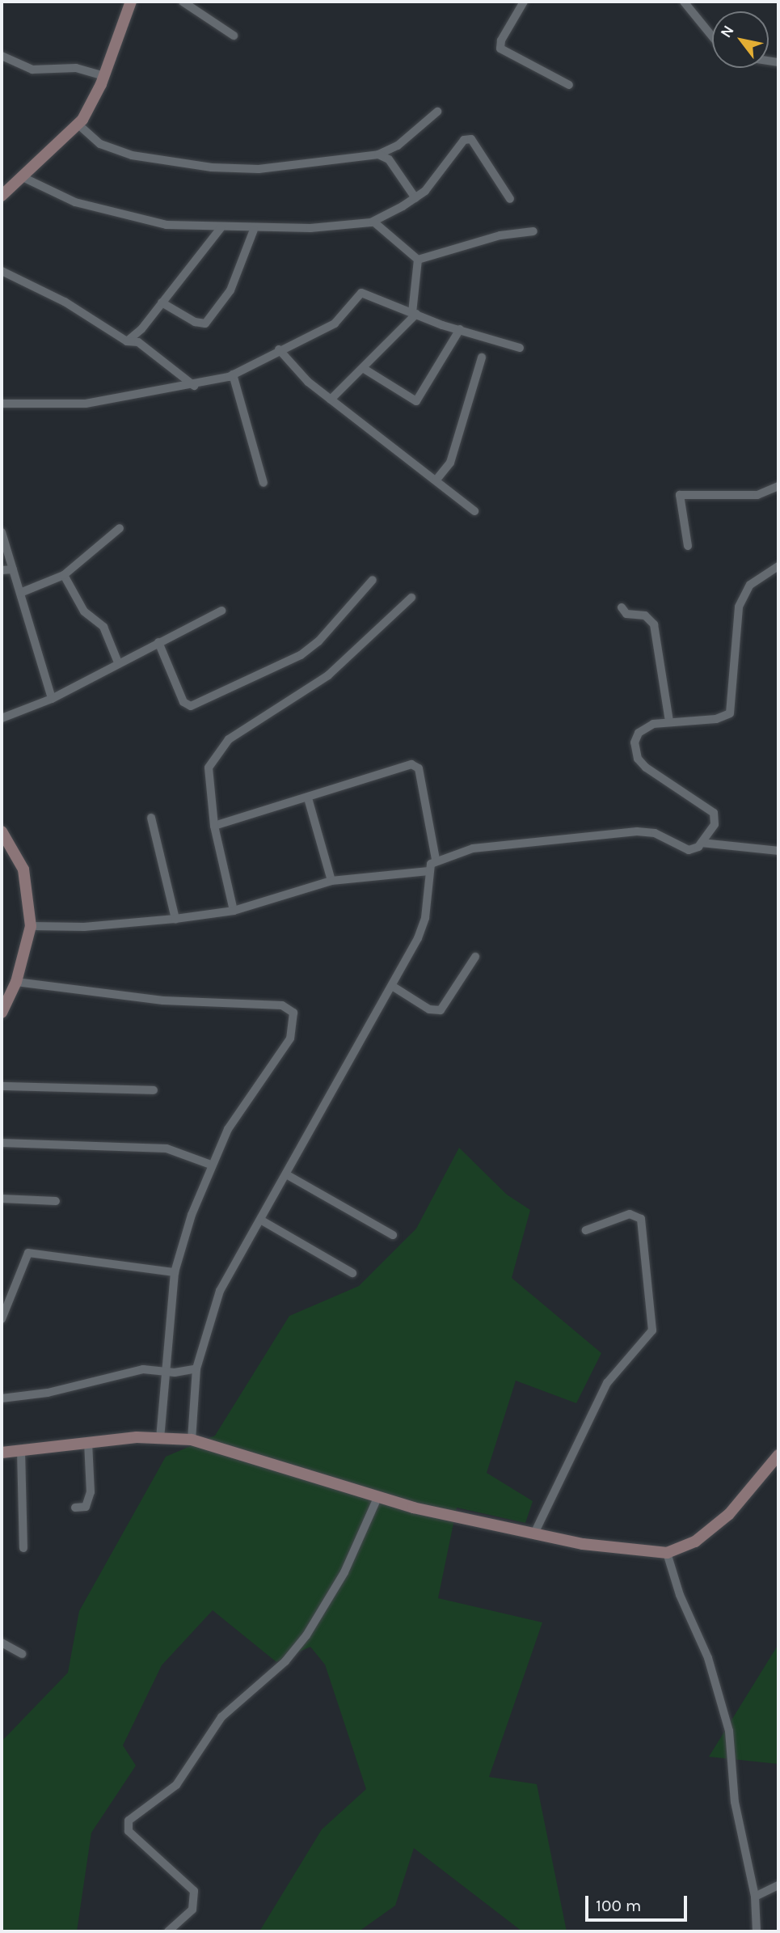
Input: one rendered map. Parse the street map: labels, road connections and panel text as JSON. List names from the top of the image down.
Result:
{
  "scale_bar": "100 m",
  "north": "top left"
}
